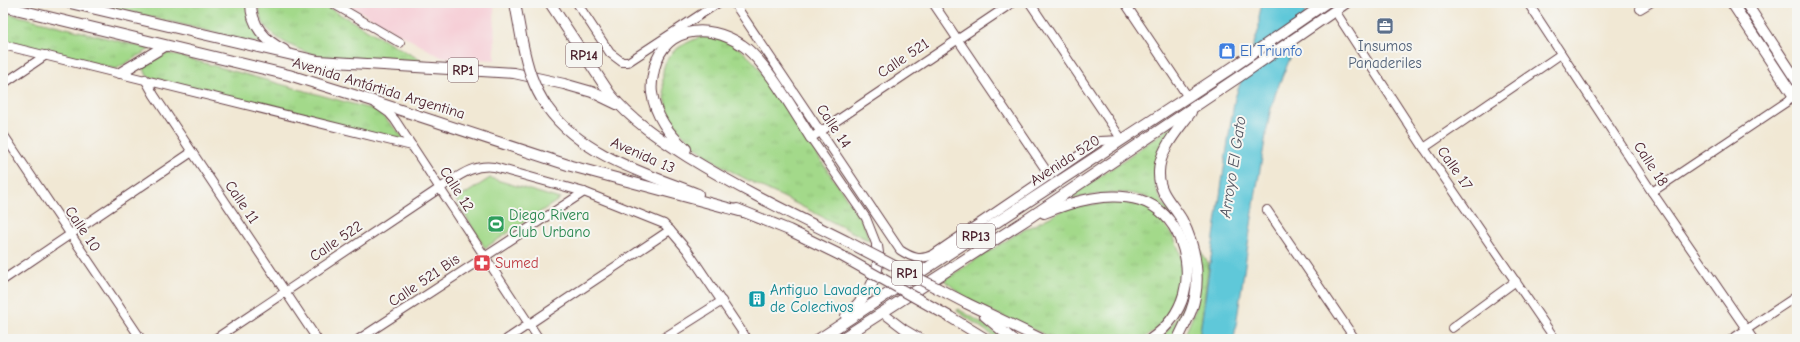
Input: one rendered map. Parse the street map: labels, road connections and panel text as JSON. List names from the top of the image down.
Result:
{
  "streets": {
    "main road": [
      "RP14",
      "RP1",
      "Avenida Antártida Argentina",
      "Avenida 13",
      "Avenida 520",
      "RP13"
    ],
    "street": [
      "Calle 521",
      "Calle 14",
      "Calle 18",
      "Calle 17",
      "Calle 12",
      "Calle 11",
      "Calle 10",
      "Calle 522",
      "Calle 521 Bis"
    ]
  },
  "crossings": [
    ["Calle 521", "Calle 14"],
    ["RP1", "Avenida 13"],
    ["Avenida Antártida Argentina", "Avenida 13"],
    ["Avenida Antártida Argentina", "Calle 12"],
    ["Avenida 520", "Calle 17"],
    ["Calle 12", "Calle 522"],
    ["Calle 12", "Calle 521 Bis"],
    ["Calle 11", "Calle 522"],
    ["Calle 522", "Calle 521 Bis"]
  ],
  "water": ["Arroyo El Gato"],
  "places": {
    "office": ["Insumos Panaderiles"],
    "shop": ["El Triunfo"],
    "sports": ["Diego Rivera Club Urbano"],
    "pharmacy": ["Sumed"],
    "building": ["Antiguo Lavadero de Colectivos"]
  }
}
